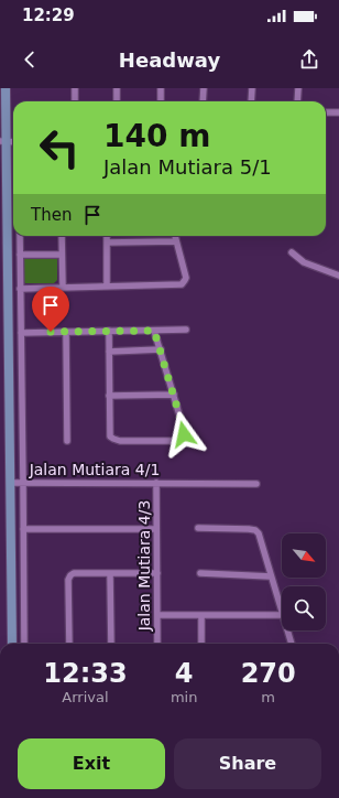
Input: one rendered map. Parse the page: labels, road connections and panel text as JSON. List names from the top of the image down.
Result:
{
  "streets": {
    "street": ["Jalan Mutiara 4/1", "Jalan Mutiara 4/3"]
  },
  "crossings": [
    ["Jalan Mutiara 4/1", "Jalan Mutiara 4/3"]
  ],
  "north": "bottom right",
  "page": {
    "status": "12:29",
    "header": "Headway",
    "turn": ["140 m", "Jalan Mutiara 5/1"],
    "then": "Then",
    "eta": [
      "12:33",
      "Arrival",
      "4",
      "min",
      "270",
      "m"
    ],
    "buttons": ["Exit", "Share"]
  }
}
